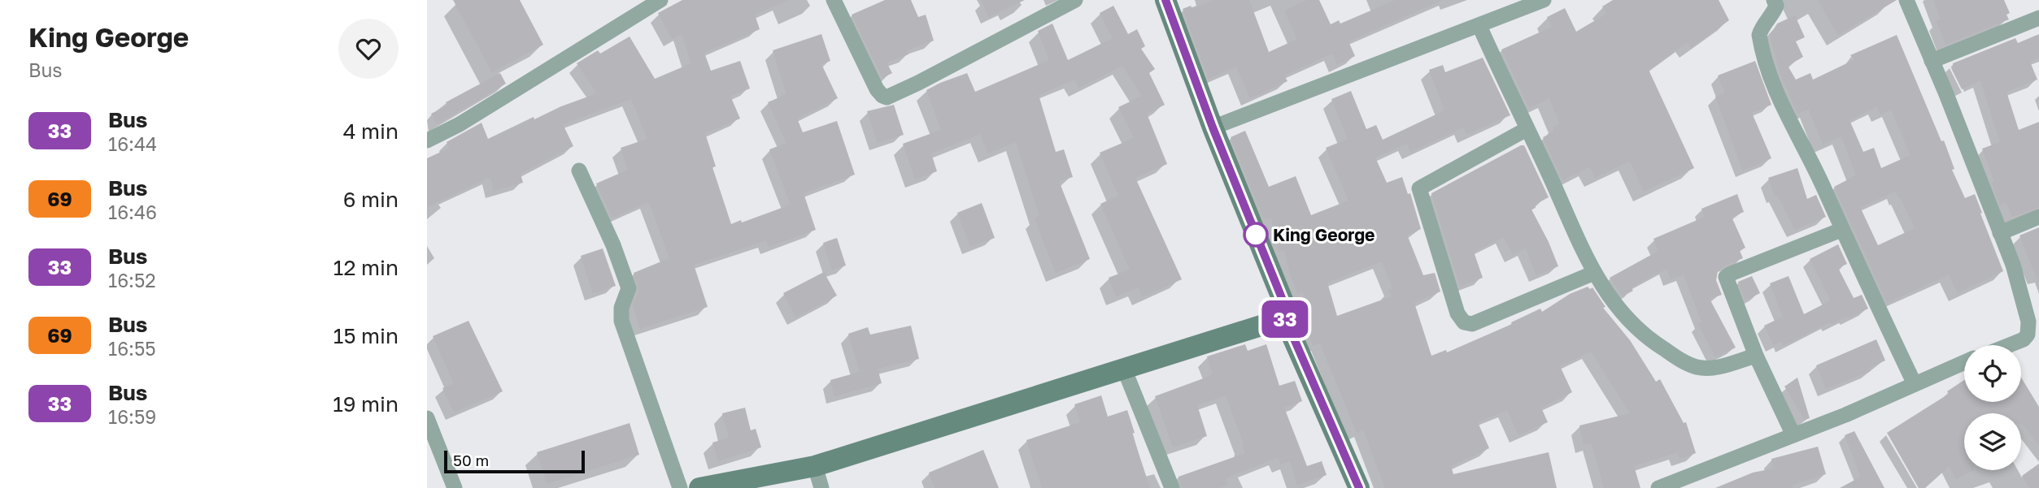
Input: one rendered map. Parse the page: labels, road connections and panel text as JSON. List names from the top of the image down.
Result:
{
  "places": ["King George"],
  "lines": ["bus line 33"],
  "scale_bar": "50 m",
  "page": {
    "heading": ["King George", "Bus"],
    "on_map": "33",
    "list": [
      {
        "mark": "33",
        "name": "Bus",
        "note": "16:44",
        "value": "4 min"
      },
      {
        "mark": "69",
        "name": "Bus",
        "note": "16:46",
        "value": "6 min"
      },
      {
        "mark": "33",
        "name": "Bus",
        "note": "16:52",
        "value": "12 min"
      },
      {
        "mark": "69",
        "name": "Bus",
        "note": "16:55",
        "value": "15 min"
      },
      {
        "mark": "33",
        "name": "Bus",
        "note": "16:59",
        "value": "19 min"
      }
    ],
    "scale": "50 m"
  }
}
